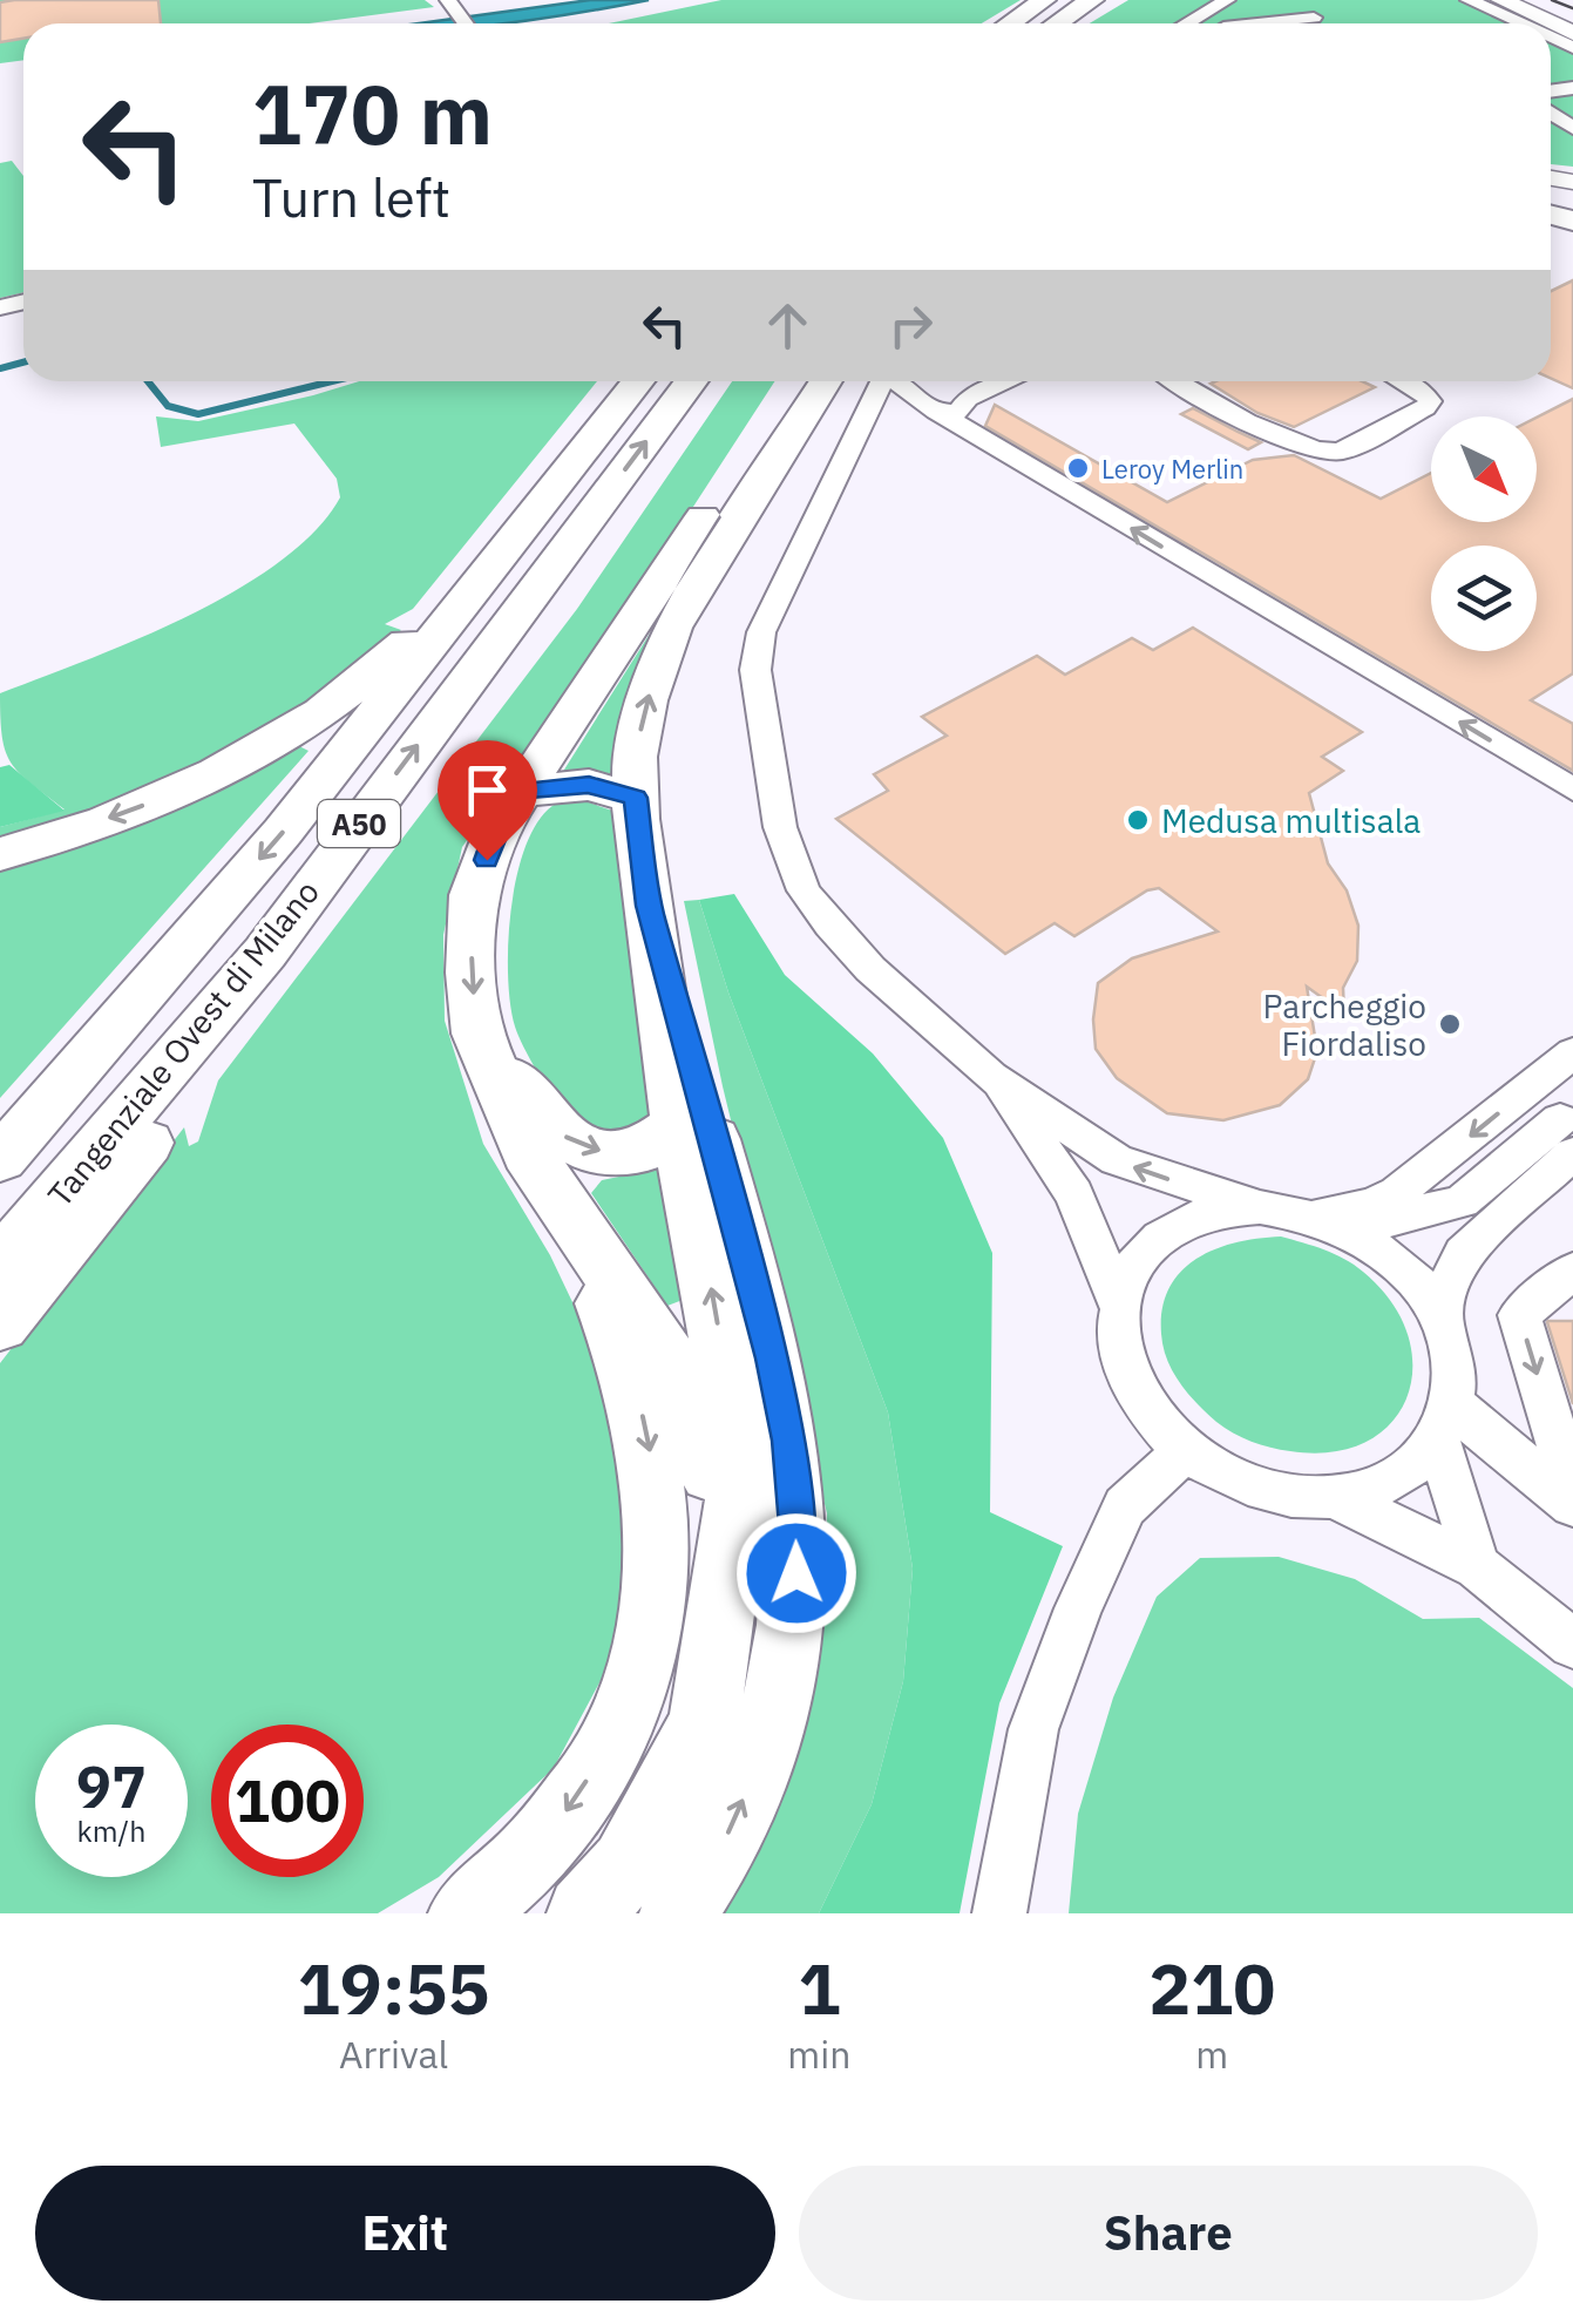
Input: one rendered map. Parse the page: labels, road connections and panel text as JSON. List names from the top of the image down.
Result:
{
  "streets": {
    "highway": ["A50", "Tangenziale Ovest di Milano"]
  },
  "places": ["Leroy Merlin", "Medusa multisala", "Parcheggio Fiordaliso"],
  "north": "bottom right",
  "page": {
    "turn": ["170 m", "Turn left"],
    "speed": "97 km/h",
    "limit": "100",
    "eta": [
      "19:55",
      "Arrival",
      "1",
      "min",
      "210",
      "m"
    ],
    "buttons": ["Exit", "Share"]
  }
}
